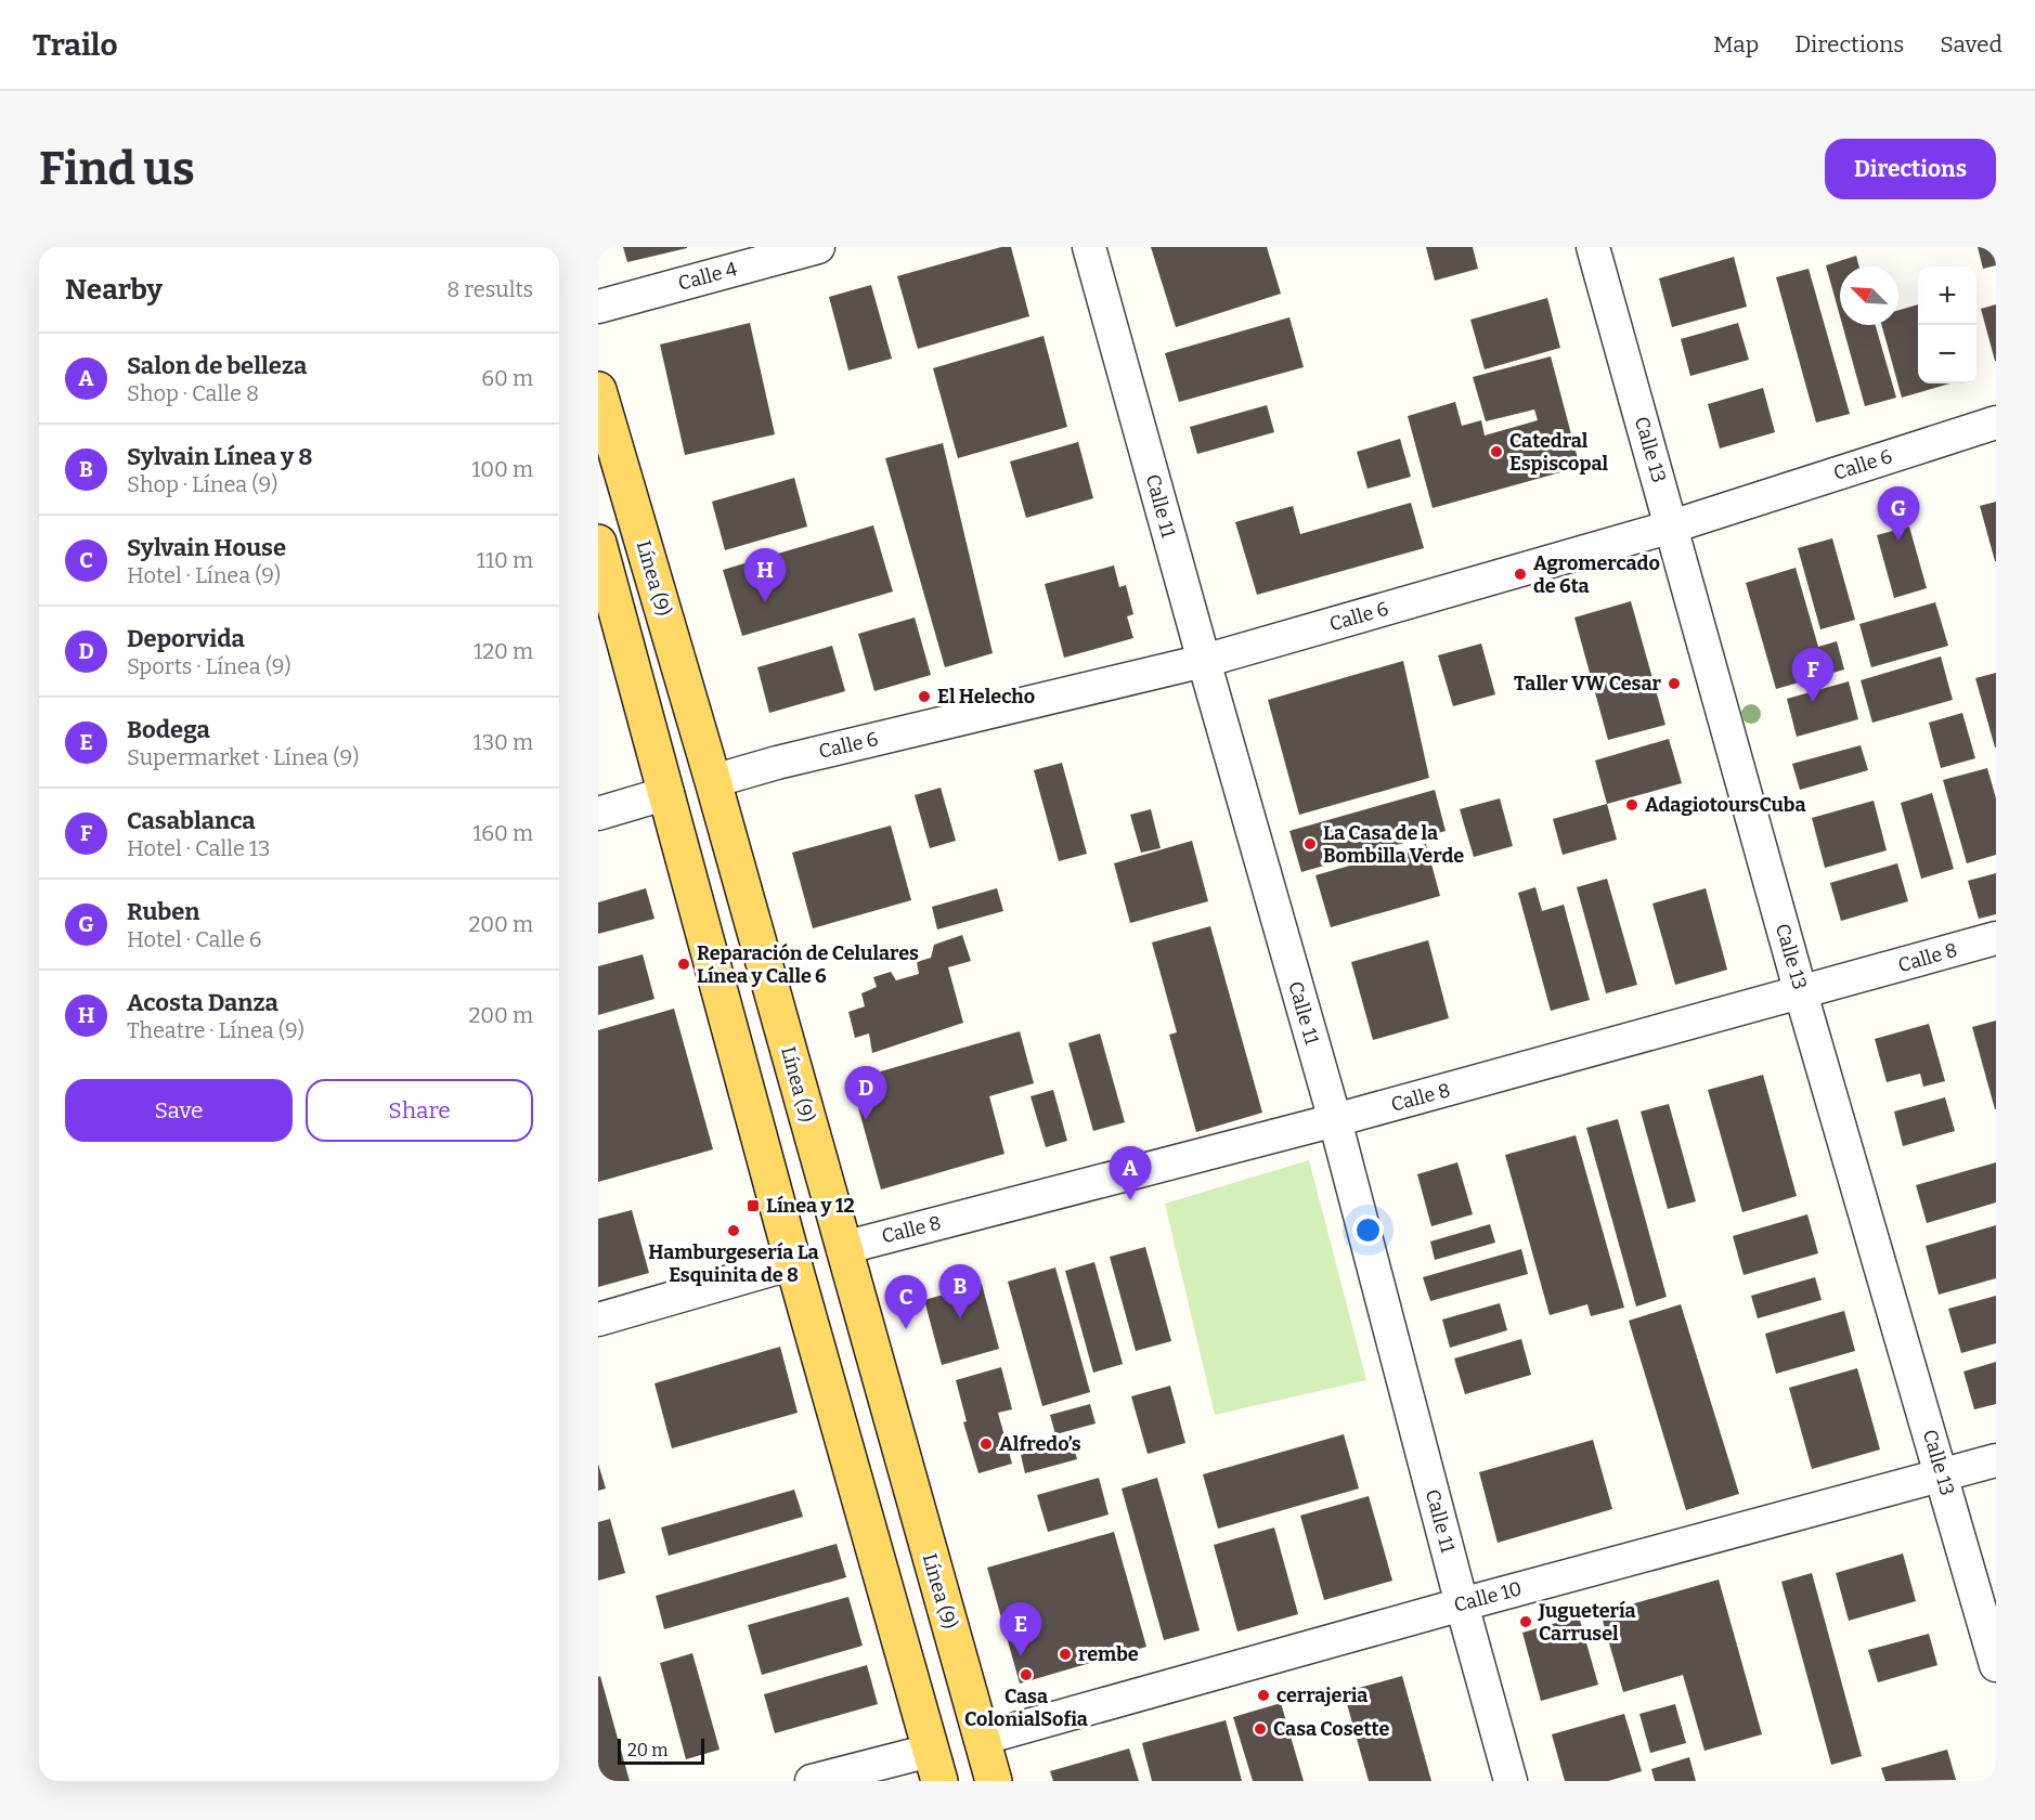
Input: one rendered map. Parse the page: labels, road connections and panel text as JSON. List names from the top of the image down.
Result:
{
  "streets": {
    "main road": ["Línea (9)"],
    "street": [
      "Calle 4",
      "Calle 13",
      "Calle 6",
      "Calle 11",
      "Calle 8",
      "Calle 10"
    ]
  },
  "crossings": [
    ["Calle 13", "Calle 6"],
    ["Calle 13", "Calle 8"],
    ["Calle 13", "Calle 10"],
    ["Calle 6", "Calle 11"],
    ["Calle 6", "Línea (9)"],
    ["Calle 11", "Calle 8"],
    ["Calle 11", "Calle 10"],
    ["Línea (9)", "Calle 8"],
    ["Línea (9)", "Calle 10"]
  ],
  "places": {
    "other": [
      "Catedral Espiscopal",
      "Agromercado de 6ta",
      "Taller VW Cesar",
      "El Helecho",
      "AdagiotoursCuba",
      "La Casa de la Bombilla Verde",
      "Reparación de Celulares Línea y Calle 6",
      "Hamburgesería La Esquinita de 8",
      "Alfredo’s",
      "Juguetería Carrusel",
      "rembe",
      "Casa ColonialSofia",
      "cerrajeria",
      "Casa Cosette"
    ],
    "transit": ["Línea y 12"]
  },
  "scale_bar": "20 m",
  "north": "top left",
  "page": {
    "header": "Trailo",
    "nav": ["Map", "Directions", "Saved"],
    "buttons": [
      "Directions",
      ["Save", "Share"]
    ],
    "title": "Find us",
    "heading": ["Nearby", "8 results"],
    "map_buttons": ["+", "−"],
    "list": [
      {
        "mark": "A",
        "name": "Salon de belleza",
        "note": "Shop · Calle 8",
        "value": "60 m"
      },
      {
        "mark": "B",
        "name": "Sylvain Línea y 8",
        "note": "Shop · Línea (9)",
        "value": "100 m"
      },
      {
        "mark": "C",
        "name": "Sylvain House",
        "note": "Hotel · Línea (9)",
        "value": "110 m"
      },
      {
        "mark": "D",
        "name": "Deporvida",
        "note": "Sports · Línea (9)",
        "value": "120 m"
      },
      {
        "mark": "E",
        "name": "Bodega",
        "note": "Supermarket · Línea (9)",
        "value": "130 m"
      },
      {
        "mark": "F",
        "name": "Casablanca",
        "note": "Hotel · Calle 13",
        "value": "160 m"
      },
      {
        "mark": "G",
        "name": "Ruben",
        "note": "Hotel · Calle 6",
        "value": "200 m"
      },
      {
        "mark": "H",
        "name": "Acosta Danza",
        "note": "Theatre · Línea (9)",
        "value": "200 m"
      }
    ],
    "pins": [
      "G",
      "H",
      "F",
      "D",
      "A",
      "B",
      "C",
      "E"
    ],
    "scale": "20 m"
  }
}
